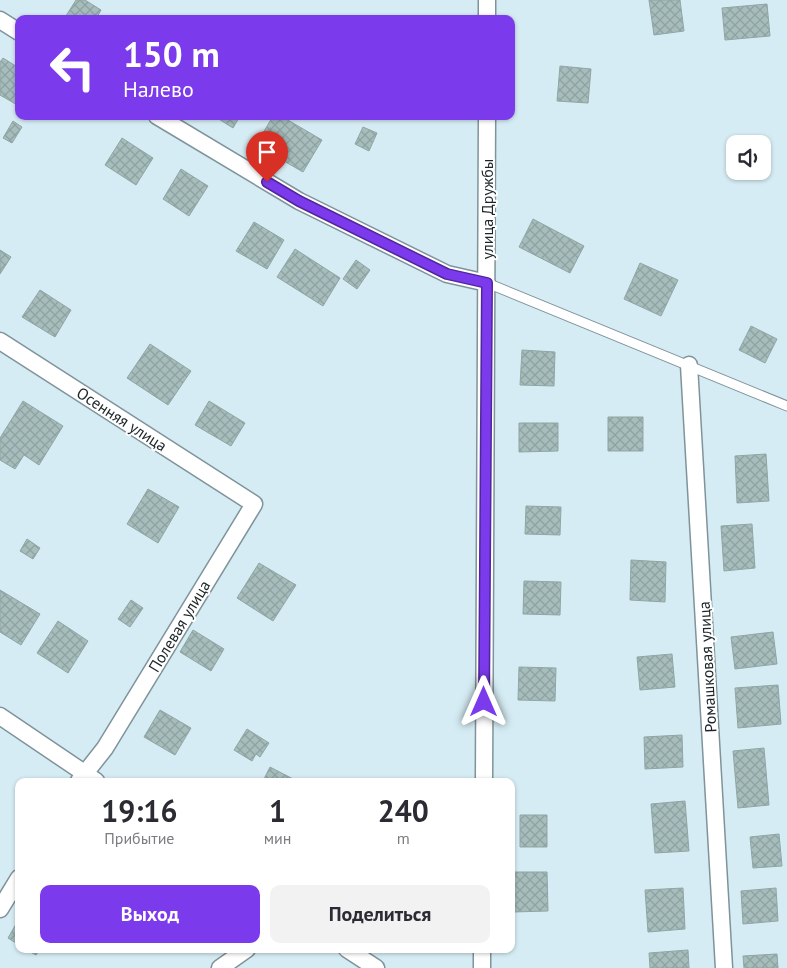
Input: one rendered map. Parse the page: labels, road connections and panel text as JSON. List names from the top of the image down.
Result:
{
  "streets": {
    "street": [
      "улица Дружбы",
      "Осенняя улица",
      "Полевая улица",
      "Ромашковая улица"
    ]
  },
  "crossings": [
    ["Осенняя улица", "Полевая улица"]
  ],
  "page": {
    "turn": ["150 m", "Налево"],
    "eta": [
      "19:16",
      "Прибытие",
      "1",
      "мин",
      "240",
      "m"
    ],
    "buttons": ["Выход", "Поделиться"]
  }
}
